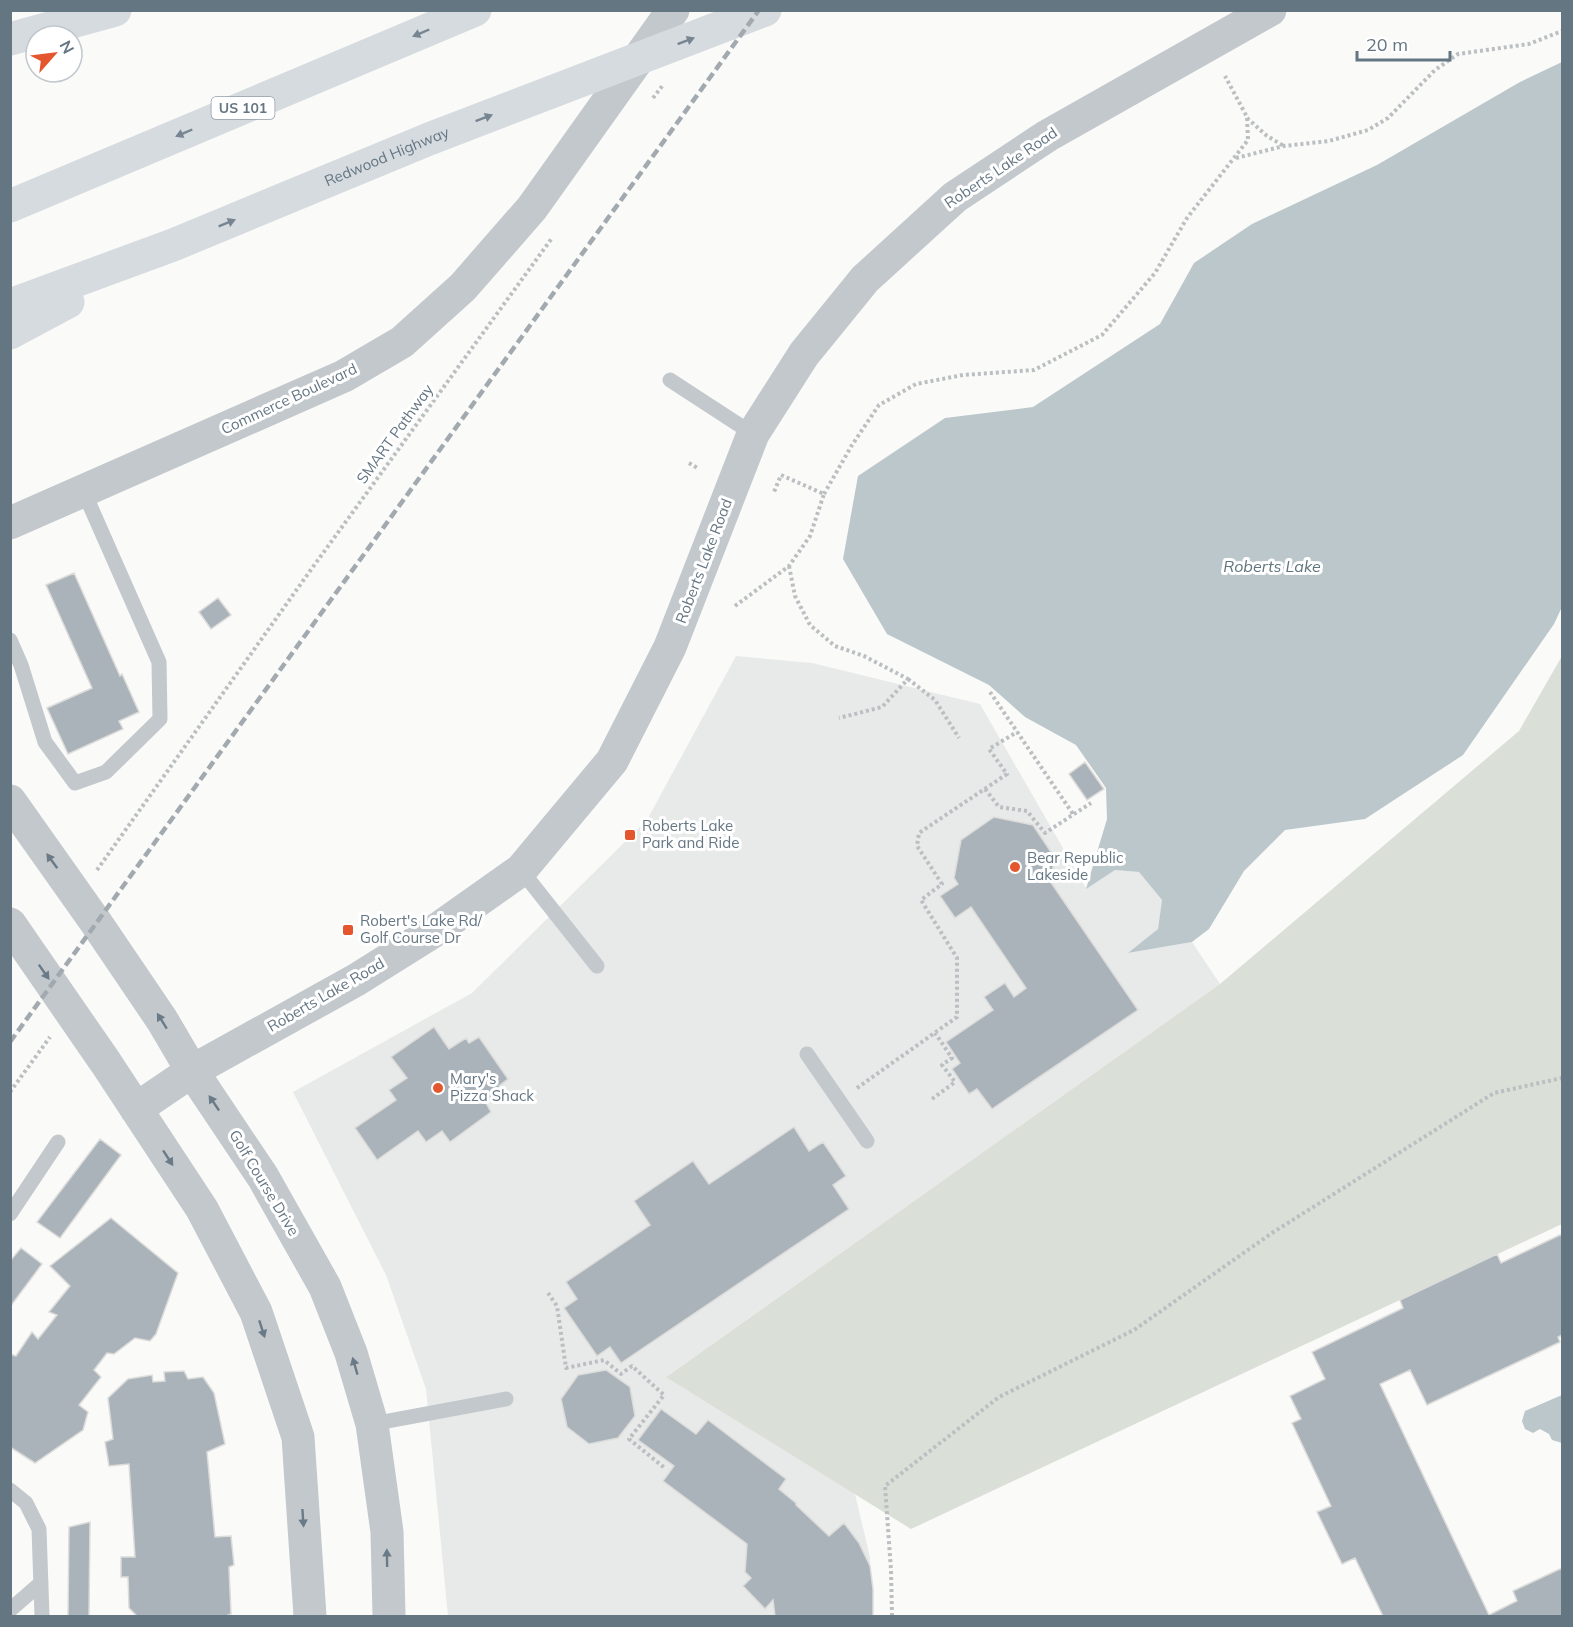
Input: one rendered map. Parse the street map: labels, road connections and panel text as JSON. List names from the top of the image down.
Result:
{
  "streets": {
    "highway": ["US 101", "Redwood Highway"],
    "street": ["Roberts Lake Road", "Commerce Boulevard", "Golf Course Drive"],
    "path": ["SMART Pathway"]
  },
  "crossings": [
    ["Roberts Lake Road", "Golf Course Drive"]
  ],
  "water": ["Roberts Lake"],
  "places": {
    "transit": ["Roberts Lake Park and Ride", "Robert's Lake Rd/ Golf Course Dr"],
    "other": ["Bear Republic Lakeside", "Mary's Pizza Shack"]
  },
  "scale_bar": "20 m",
  "north": "top right"
}
